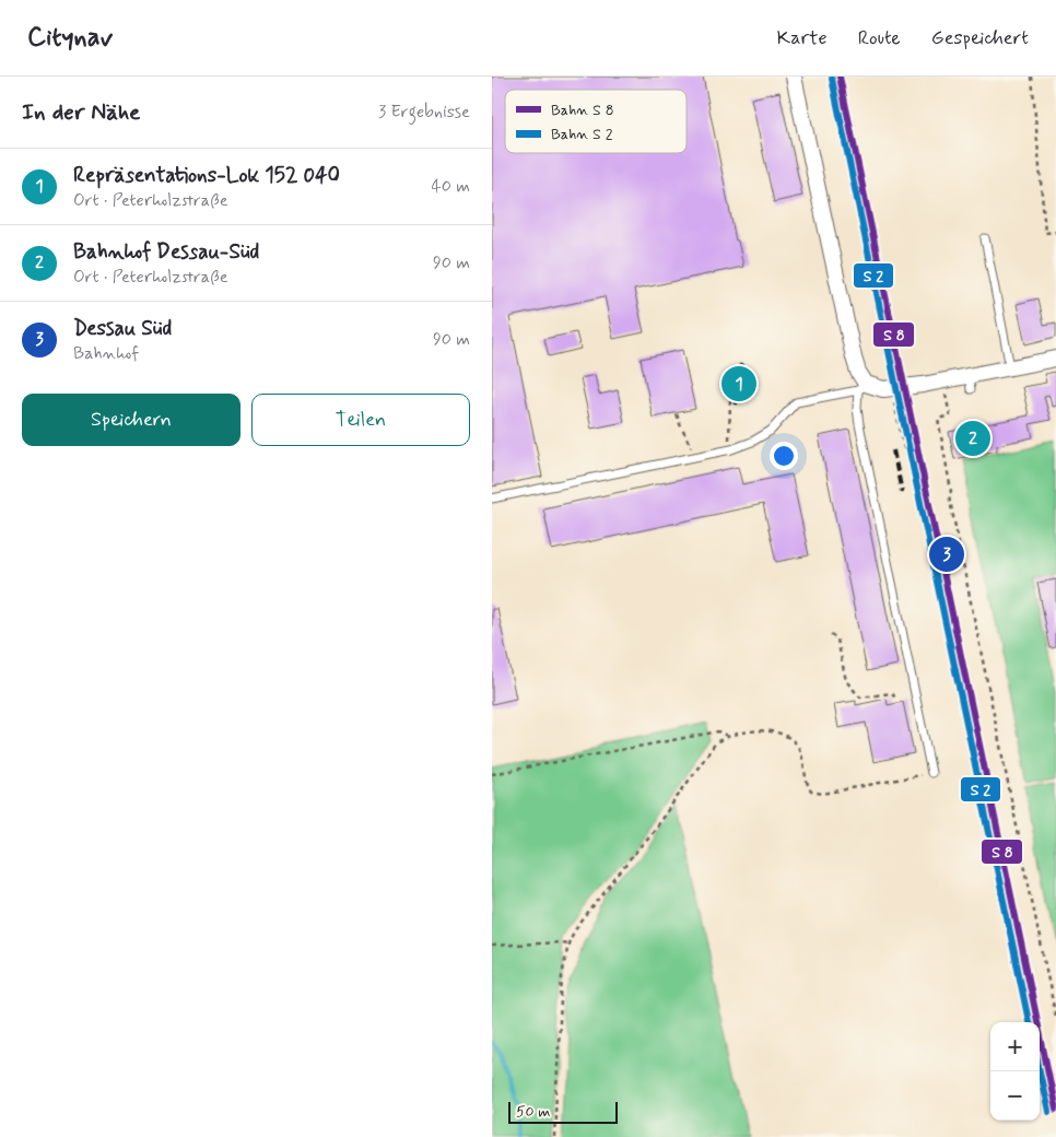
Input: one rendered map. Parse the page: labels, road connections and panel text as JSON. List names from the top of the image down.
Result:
{
  "legend": ["Bahn S 8", "Bahn S 2"],
  "scale_bar": "50 m",
  "page": {
    "header": "Citynav",
    "nav": ["Karte", "Route", "Gespeichert"],
    "heading": ["In der Nähe", "3 Ergebnisse"],
    "list": [
      {
        "mark": "1",
        "name": "Repräsentations-Lok 152 040",
        "note": "Ort · Peterholzstraße",
        "value": "40 m"
      },
      {
        "mark": "2",
        "name": "Bahnhof Dessau-Süd",
        "note": "Ort · Peterholzstraße",
        "value": "90 m"
      },
      {
        "mark": "3",
        "name": "Dessau Süd",
        "note": "Bahnhof",
        "value": "90 m"
      }
    ],
    "pins": ["1", "2", "3"],
    "buttons": ["Speichern", "Teilen"],
    "map_buttons": ["+", "−"],
    "scale": "50 m"
  }
}
